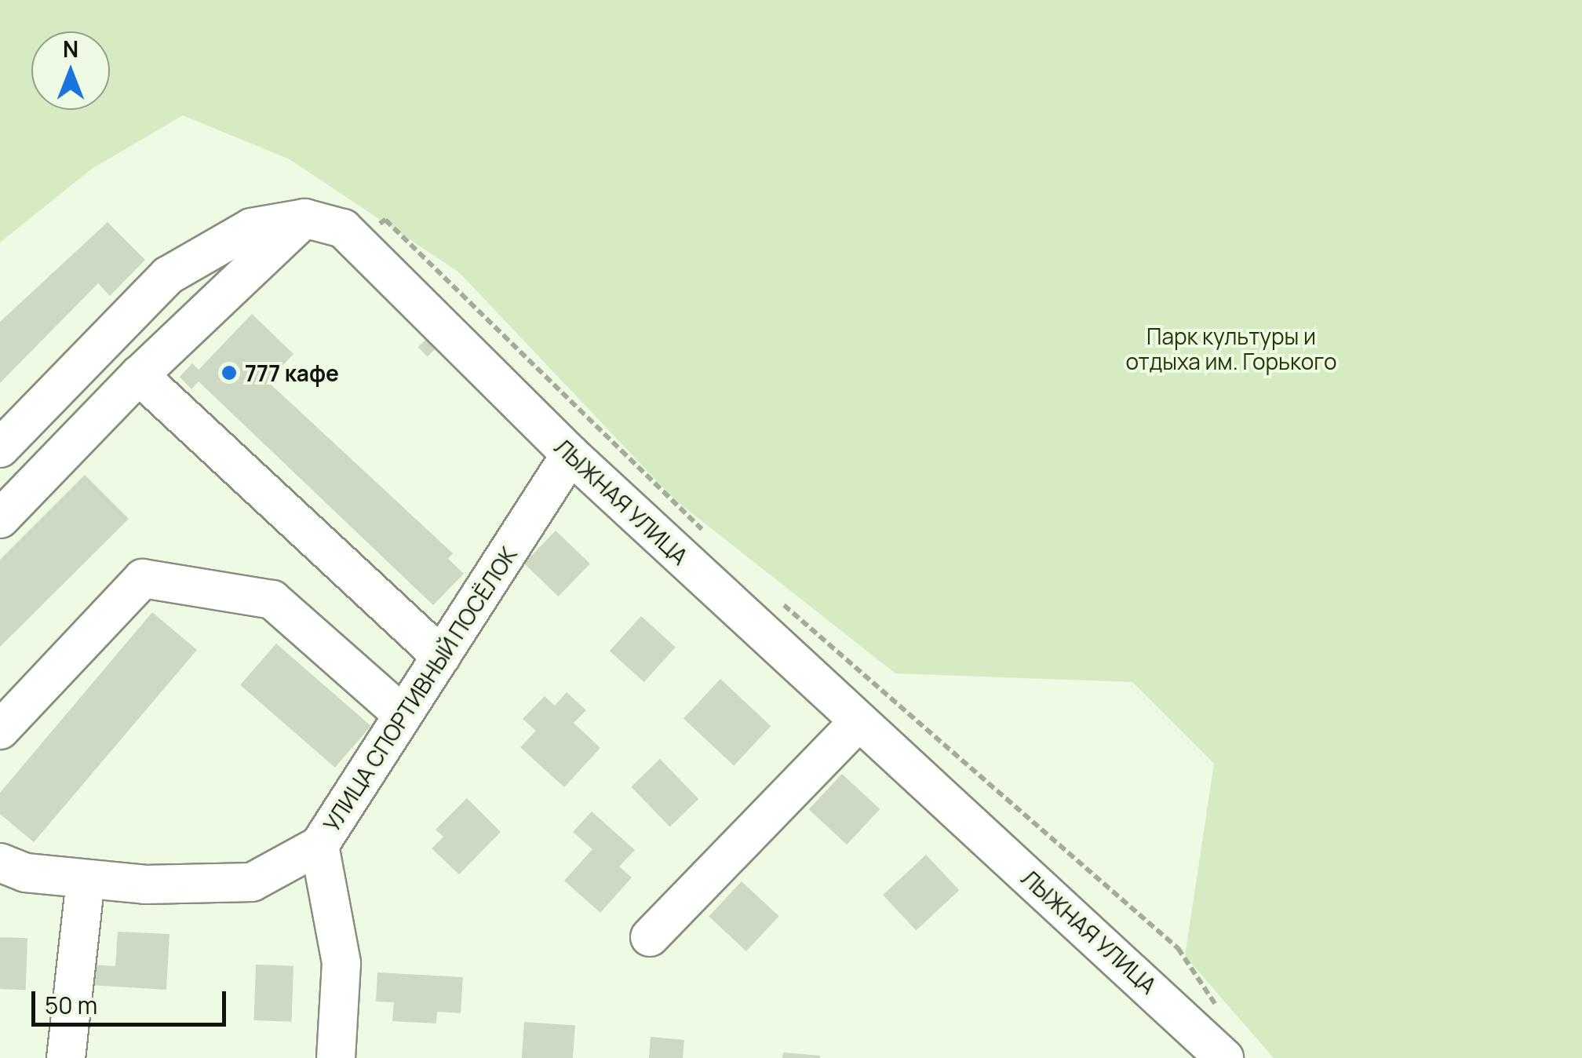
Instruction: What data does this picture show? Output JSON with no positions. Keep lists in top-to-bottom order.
{
  "streets": {
    "street": ["ЛЫЖНАЯ УЛИЦА", "УЛИЦА СПОРТИВНЫЙ ПОСЁЛОК"]
  },
  "crossings": [
    ["ЛЫЖНАЯ УЛИЦА", "УЛИЦА СПОРТИВНЫЙ ПОСЁЛОК"]
  ],
  "parks": ["Парк культуры и отдыха им. Горького"],
  "places": ["777 кафе"],
  "scale_bar": "50 m",
  "north": "top"
}
